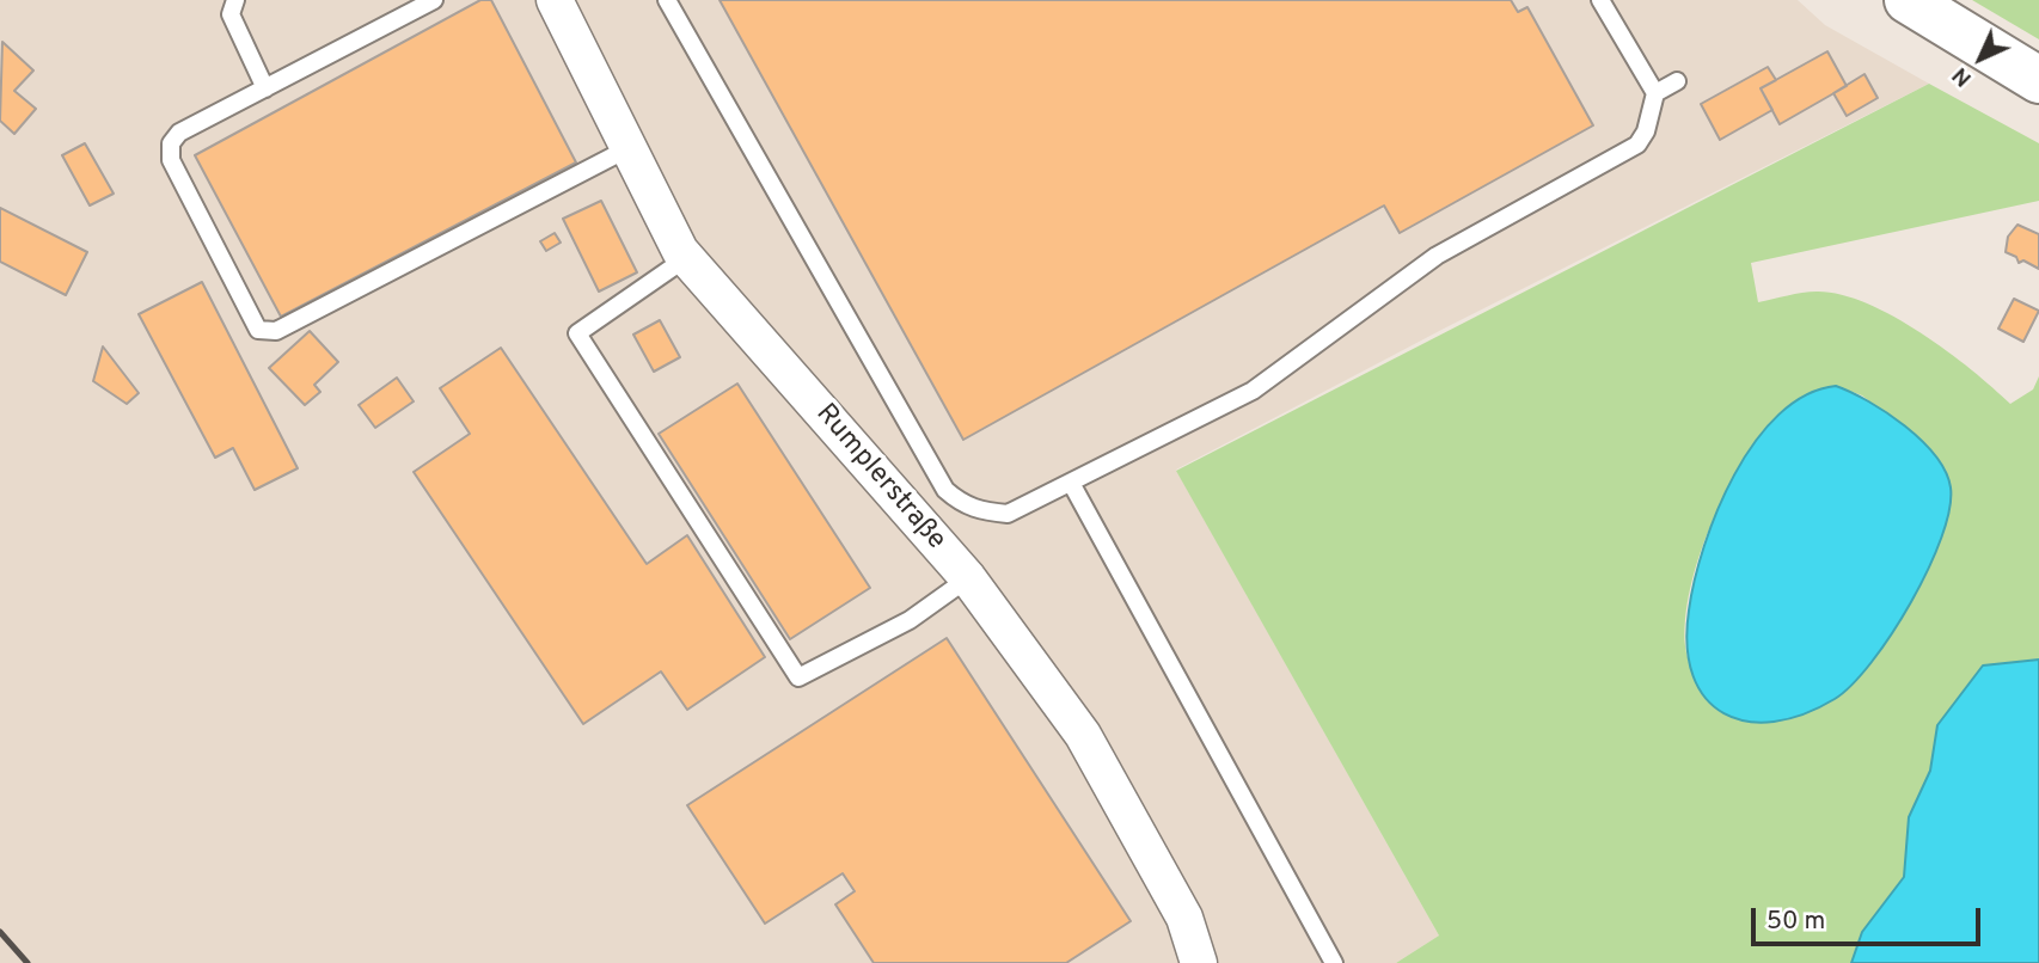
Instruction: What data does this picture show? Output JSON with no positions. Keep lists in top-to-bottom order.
{
  "streets": {
    "street": ["Rumplerstraße"]
  },
  "scale_bar": "50 m",
  "north": "bottom left"
}
